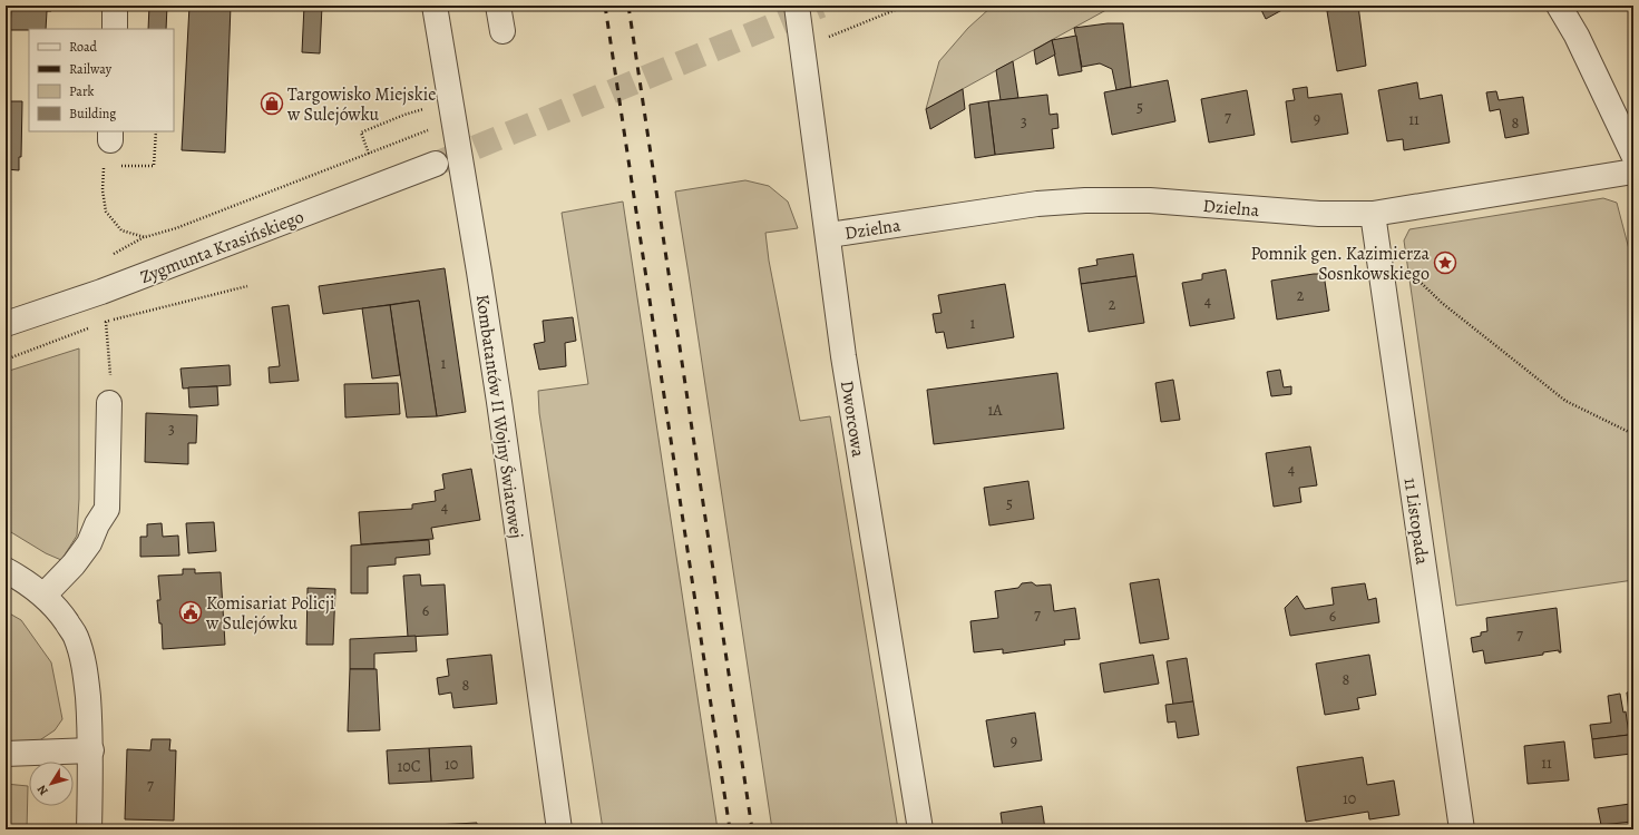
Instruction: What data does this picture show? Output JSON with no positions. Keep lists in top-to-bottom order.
{
  "streets": {
    "street": [
      "Dzielna",
      "Zygmunta Krasińskiego",
      "Kombatantów II Wojny Światowej",
      "Dworcowa",
      "11 Listopada"
    ]
  },
  "crossings": [
    ["Dzielna", "Dworcowa"],
    ["Dzielna", "11 Listopada"]
  ],
  "places": {
    "shop": ["Targowisko Miejskie w Sulejówku"],
    "place": ["Pomnik gen. Kazimierza Sosnkowskiego"],
    "public building": ["Komisariat Policji w Sulejówku"]
  },
  "house_numbers": [
    "5",
    "7",
    "9",
    "11",
    "3",
    "8",
    "2",
    "4",
    "2",
    "1",
    "1",
    "1A",
    "3",
    "4",
    "5",
    "4",
    "6",
    "7",
    "6",
    "7",
    "8",
    "8",
    "9",
    "11",
    "10",
    "10C",
    "7",
    "10"
  ],
  "legend": [
    "Road",
    "Railway",
    "Park",
    "Building"
  ],
  "north": "bottom left"
}
